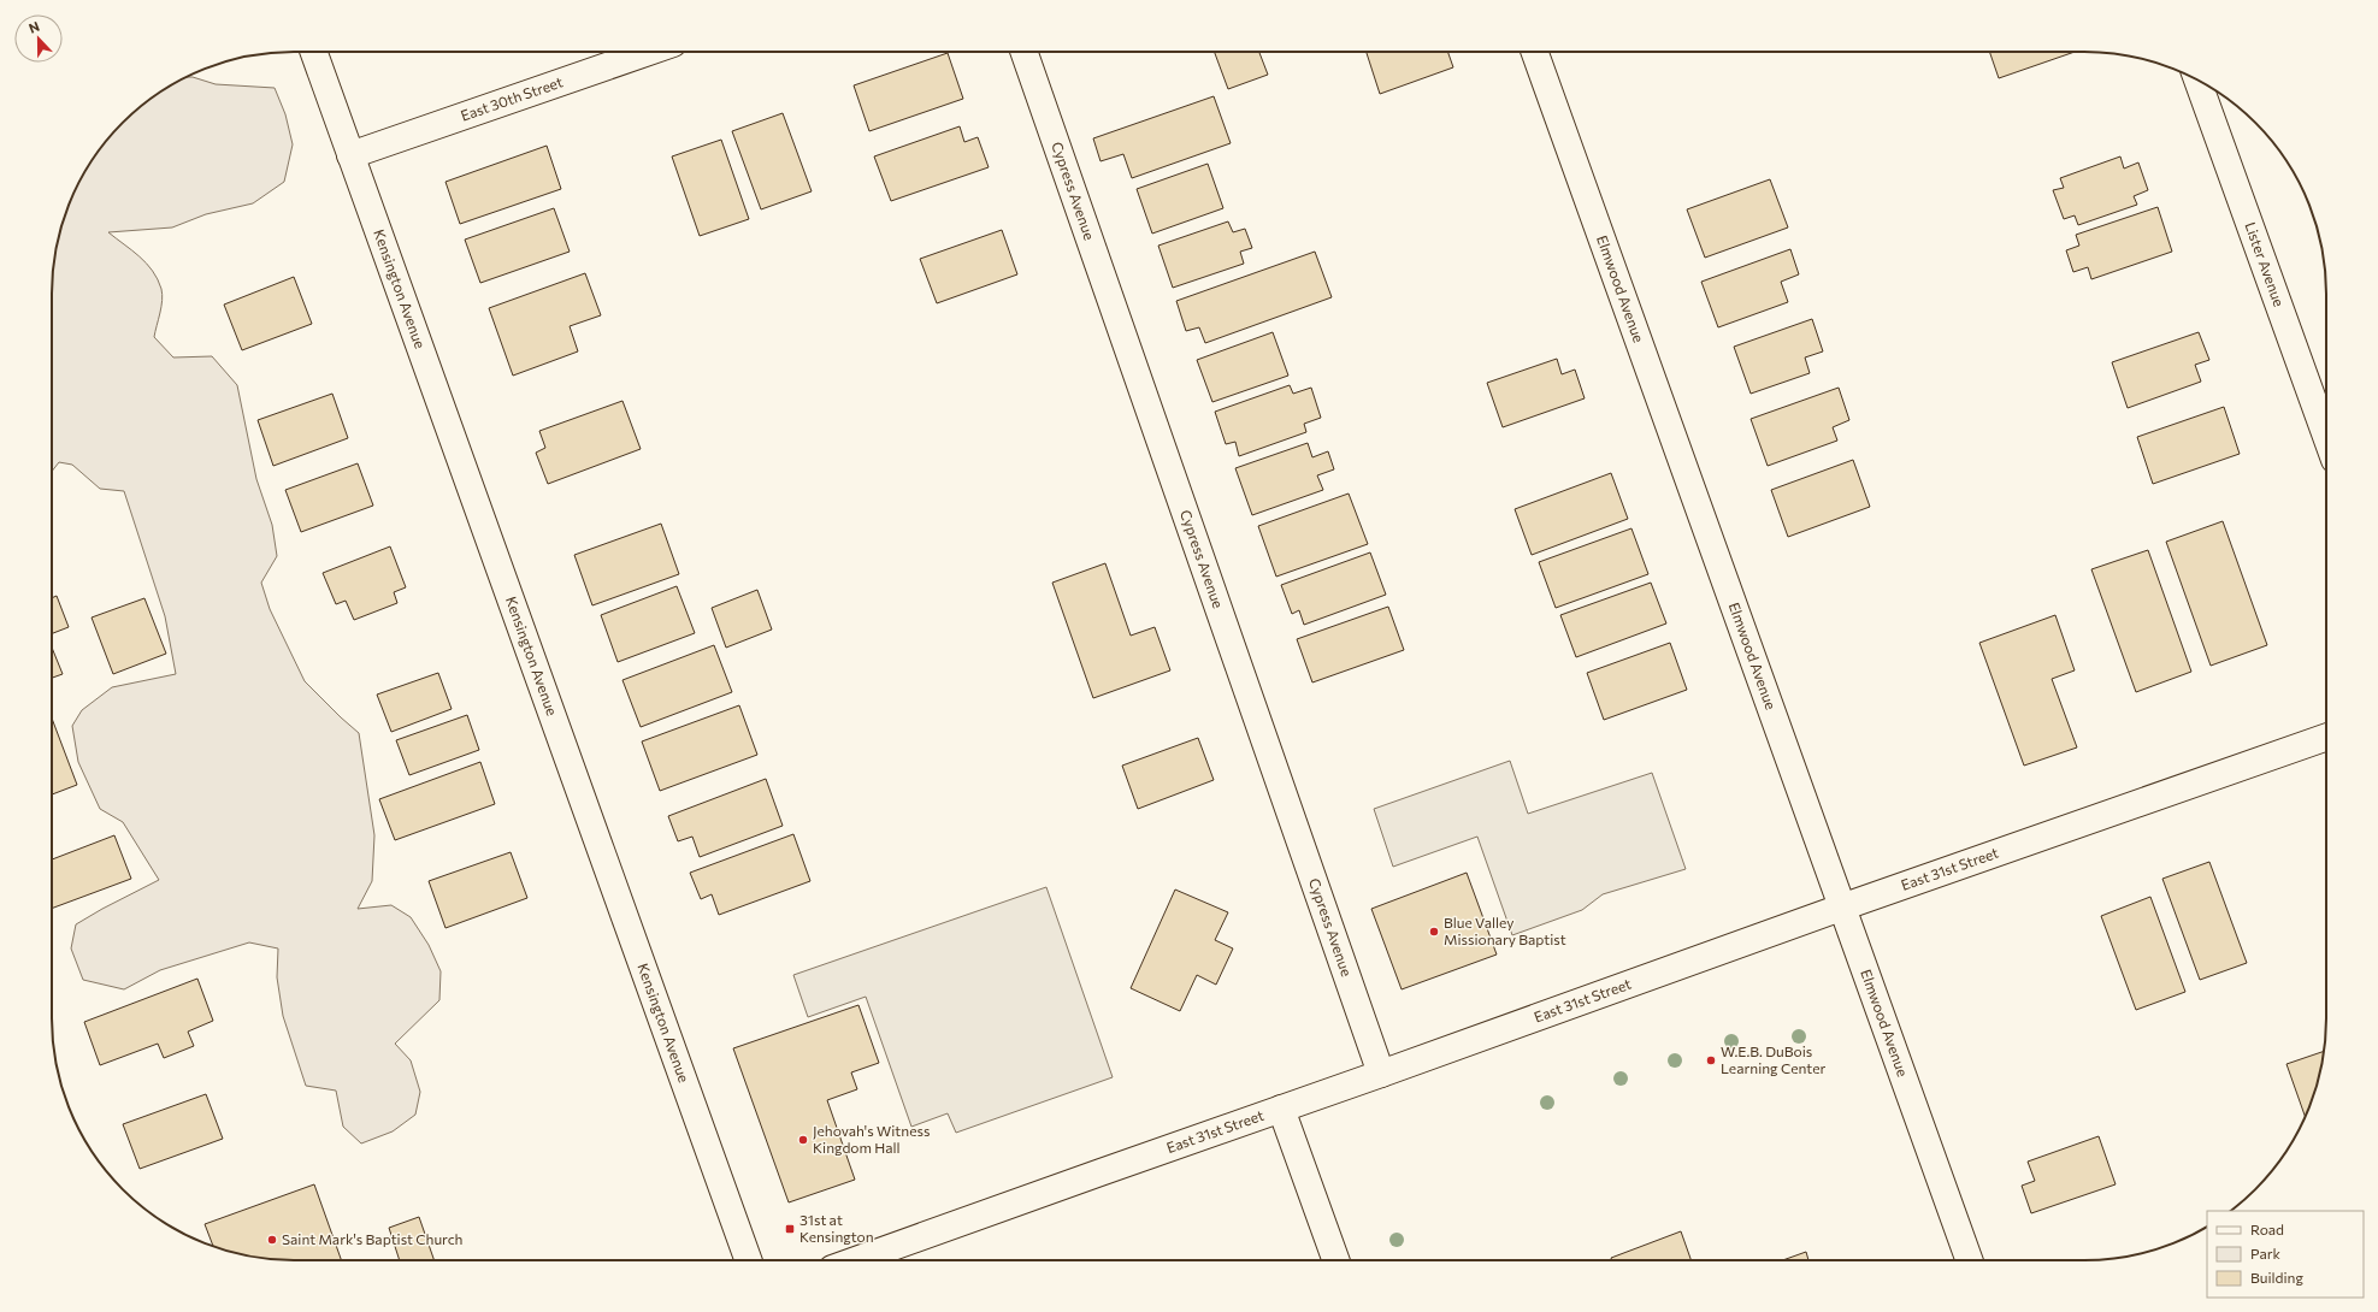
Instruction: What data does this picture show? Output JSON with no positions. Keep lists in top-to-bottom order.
{
  "streets": {
    "street": [
      "East 30th Street",
      "Cypress Avenue",
      "Lister Avenue",
      "Kensington Avenue",
      "Elmwood Avenue",
      "East 31st Street"
    ]
  },
  "crossings": [
    ["East 30th Street", "Kensington Avenue"],
    ["Cypress Avenue", "East 31st Street"],
    ["Elmwood Avenue", "East 31st Street"]
  ],
  "places": {
    "other": [
      "Blue Valley Missionary Baptist",
      "W.E.B. DuBois Learning Center",
      "Jehovah's Witness Kingdom Hall",
      "Saint Mark's Baptist Church"
    ],
    "transit": ["31st at Kensington"]
  },
  "legend": ["Road", "Park", "Building"],
  "north": "top"
}
